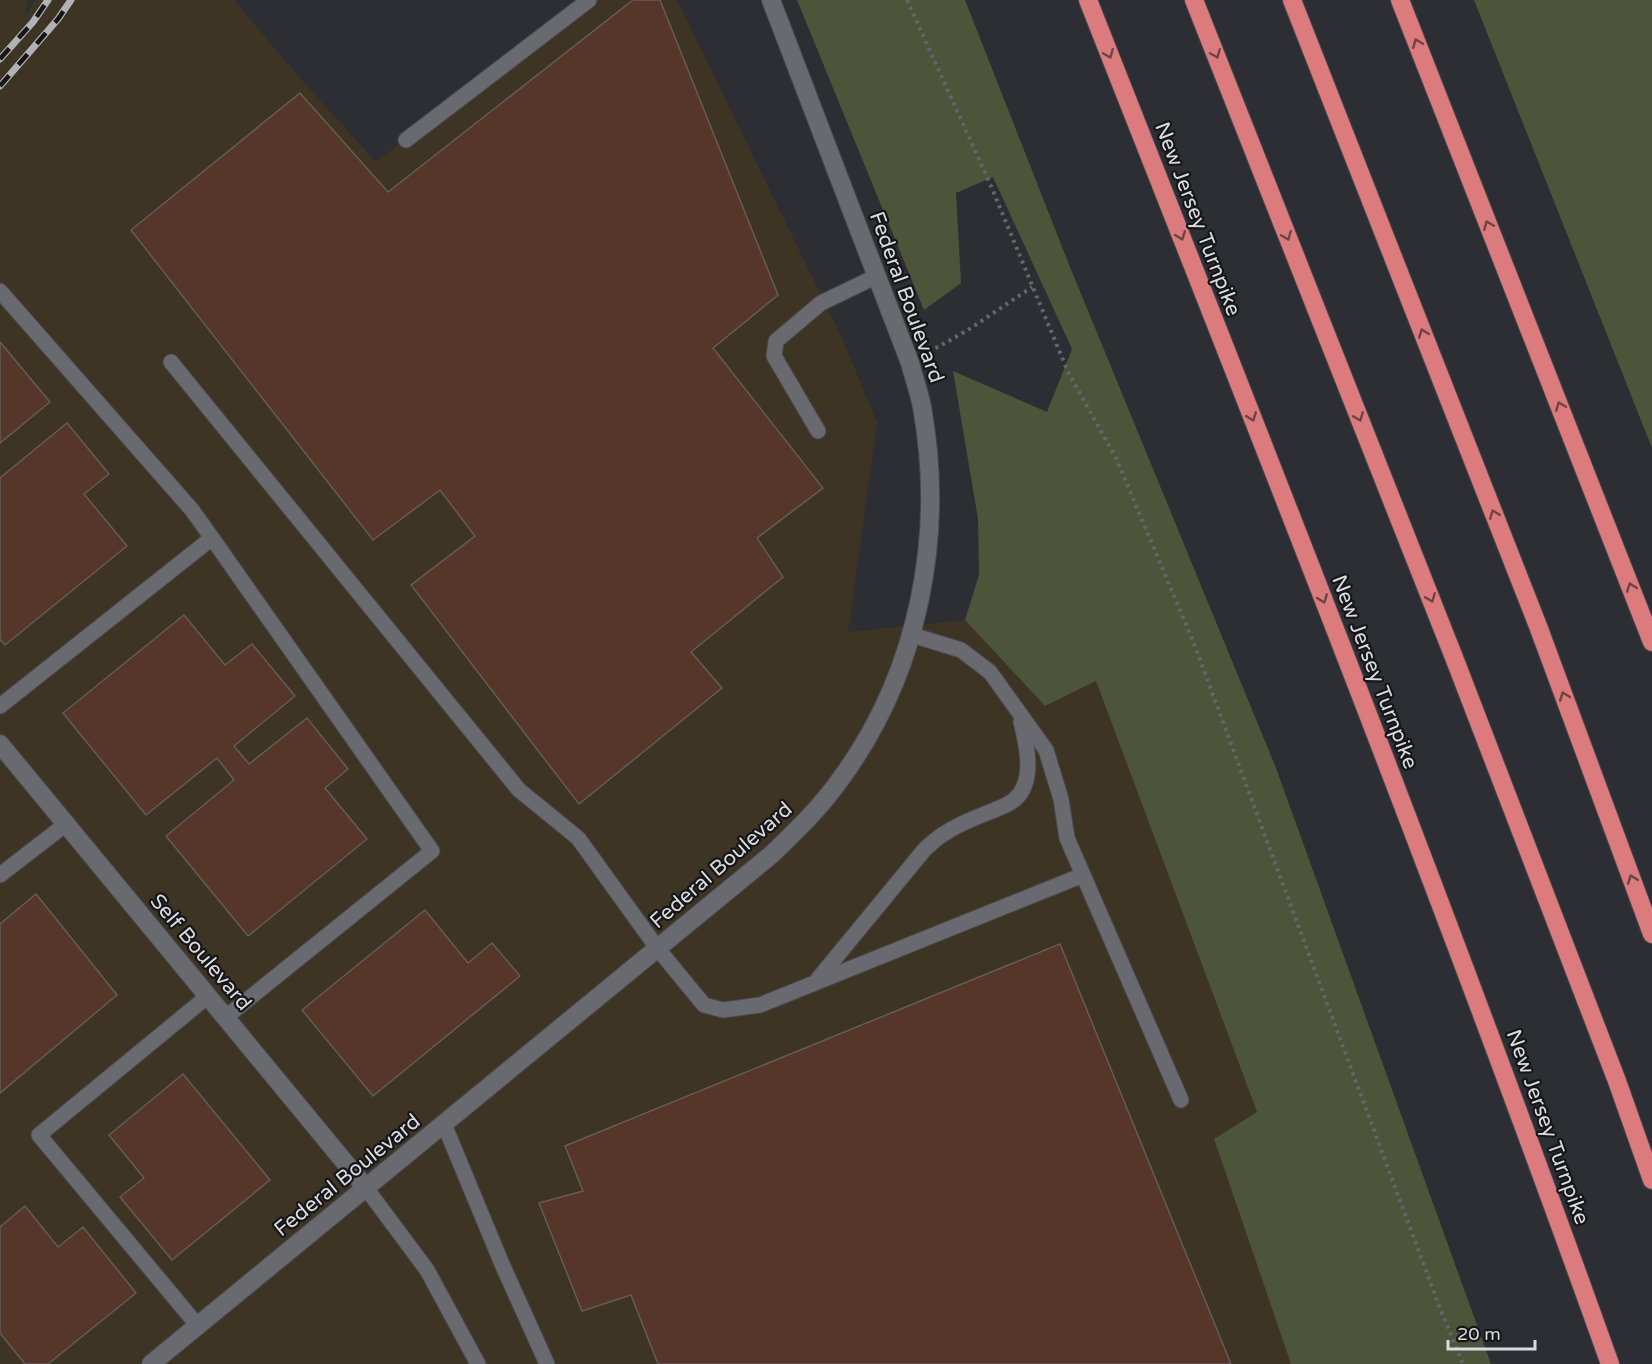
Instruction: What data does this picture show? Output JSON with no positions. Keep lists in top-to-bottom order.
{
  "streets": {
    "highway": ["New Jersey Turnpike"],
    "street": ["Federal Boulevard", "Self Boulevard"]
  },
  "crossings": [
    ["Federal Boulevard", "Self Boulevard"]
  ],
  "scale_bar": "20 m"
}
